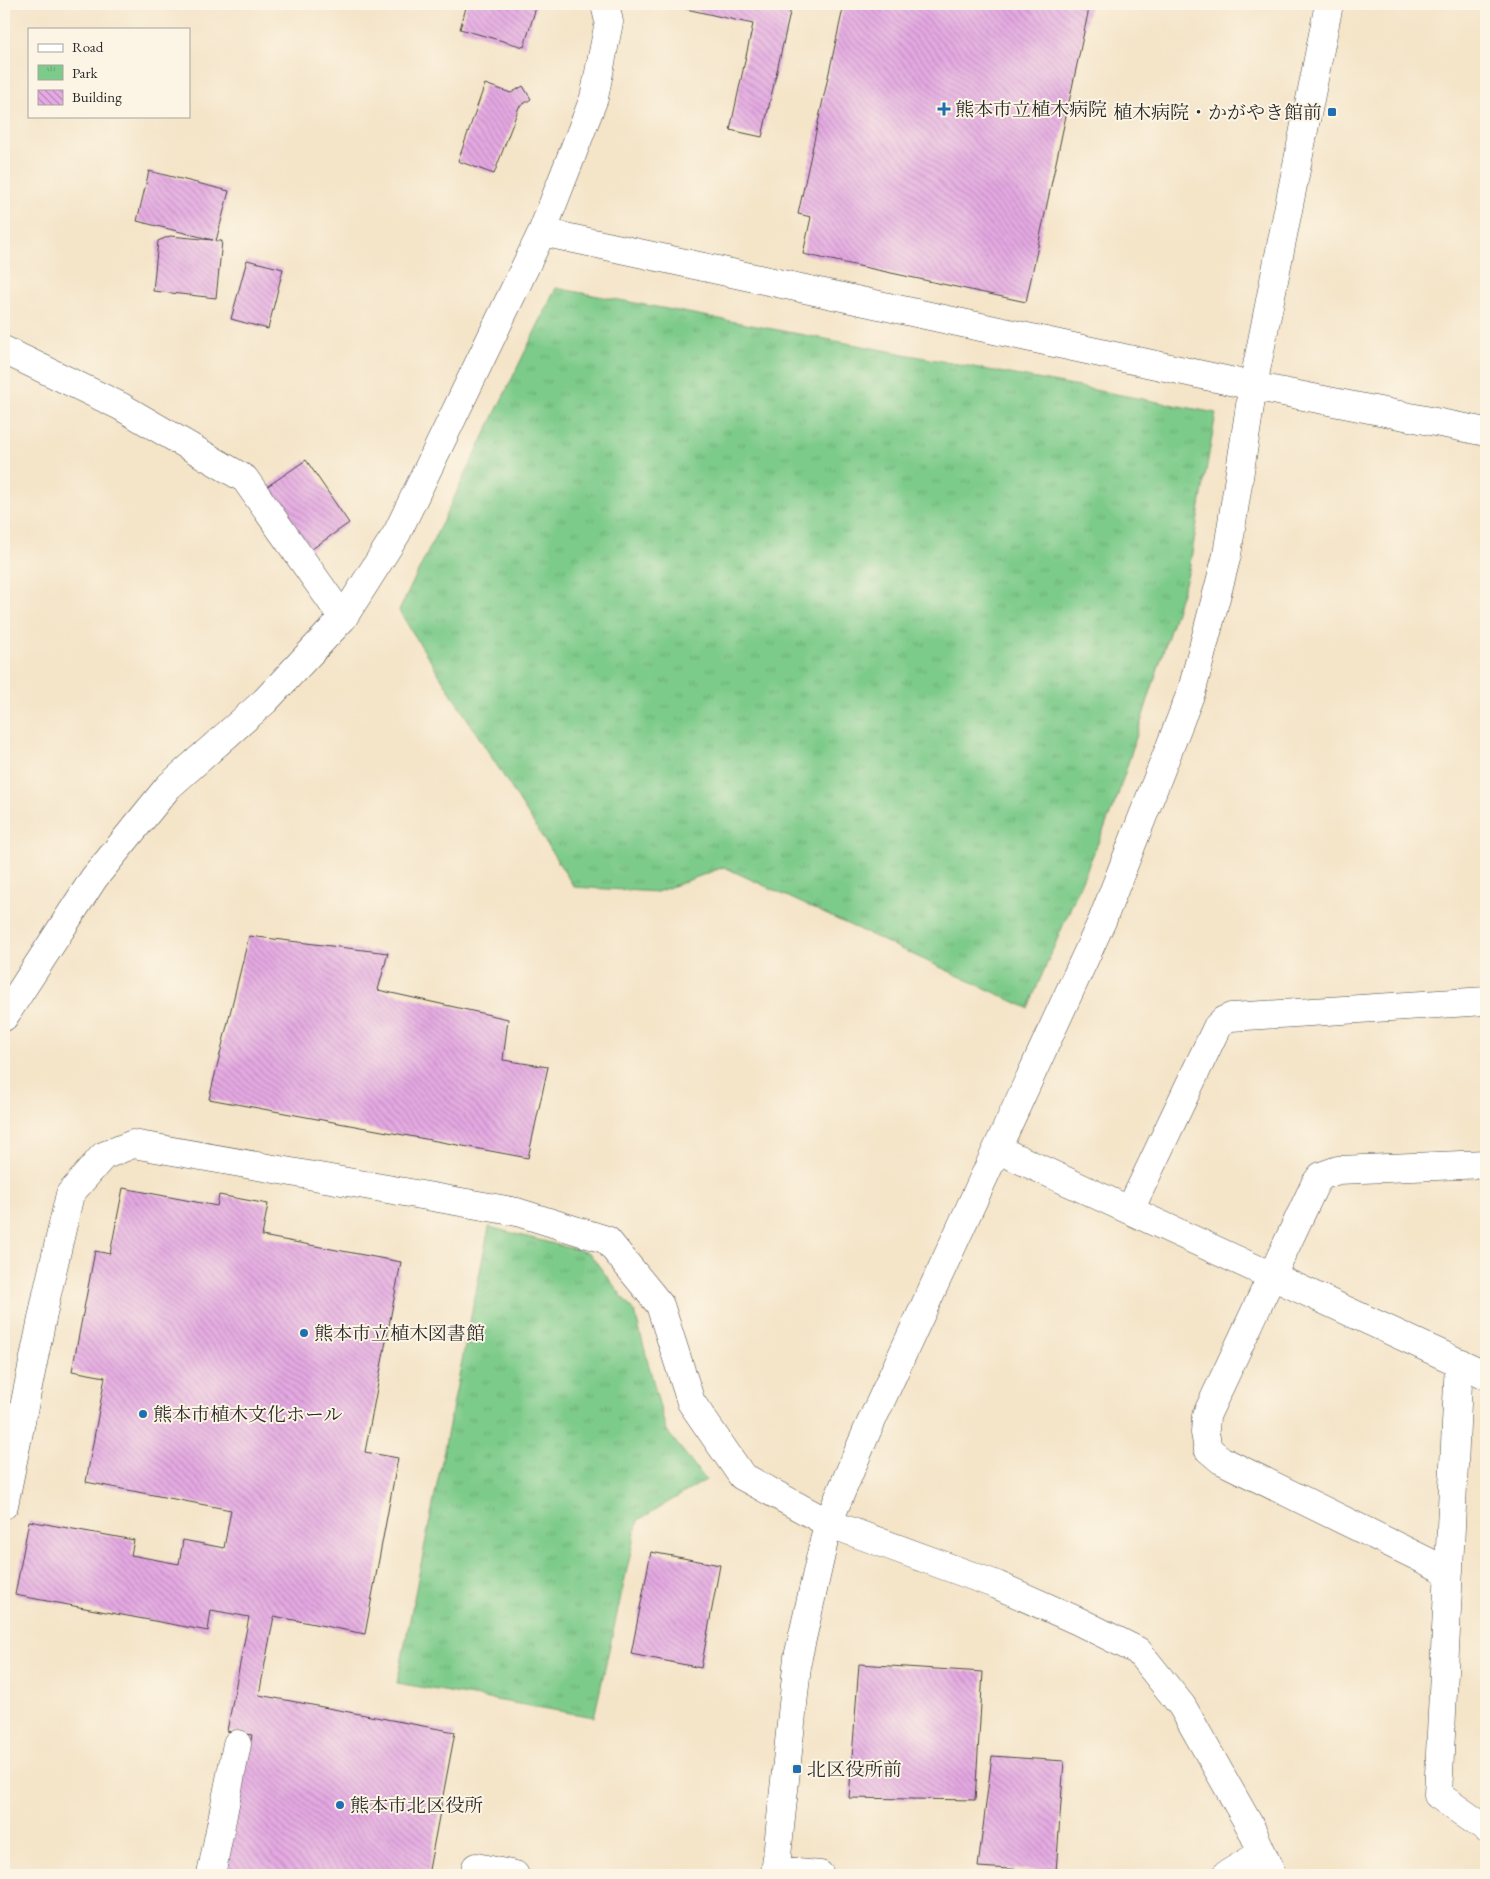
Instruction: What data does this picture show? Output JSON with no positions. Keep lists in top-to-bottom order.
{
  "places": {
    "health": ["熊本市立植木病院"],
    "transit": ["植木病院・かがやき館前", "北区役所前"],
    "other": ["熊本市立植木図書館", "熊本市植木文化ホール", "熊本市北区役所"]
  },
  "legend": ["Road", "Park", "Building"]
}
